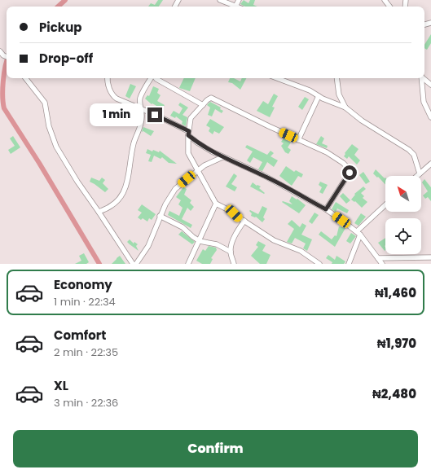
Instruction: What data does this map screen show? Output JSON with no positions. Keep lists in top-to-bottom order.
{
  "north": "top left",
  "page": {
    "banner": ["Pickup", "Drop-off"],
    "bubble": "1 min",
    "list": [
      {
        "name": "Economy",
        "note": "1 min · 22:34",
        "value": "₦1,460"
      },
      {
        "name": "Comfort",
        "note": "2 min · 22:35",
        "value": "₦1,970"
      },
      {
        "name": "XL",
        "note": "3 min · 22:36",
        "value": "₦2,480"
      }
    ],
    "buttons": "Confirm"
  }
}
